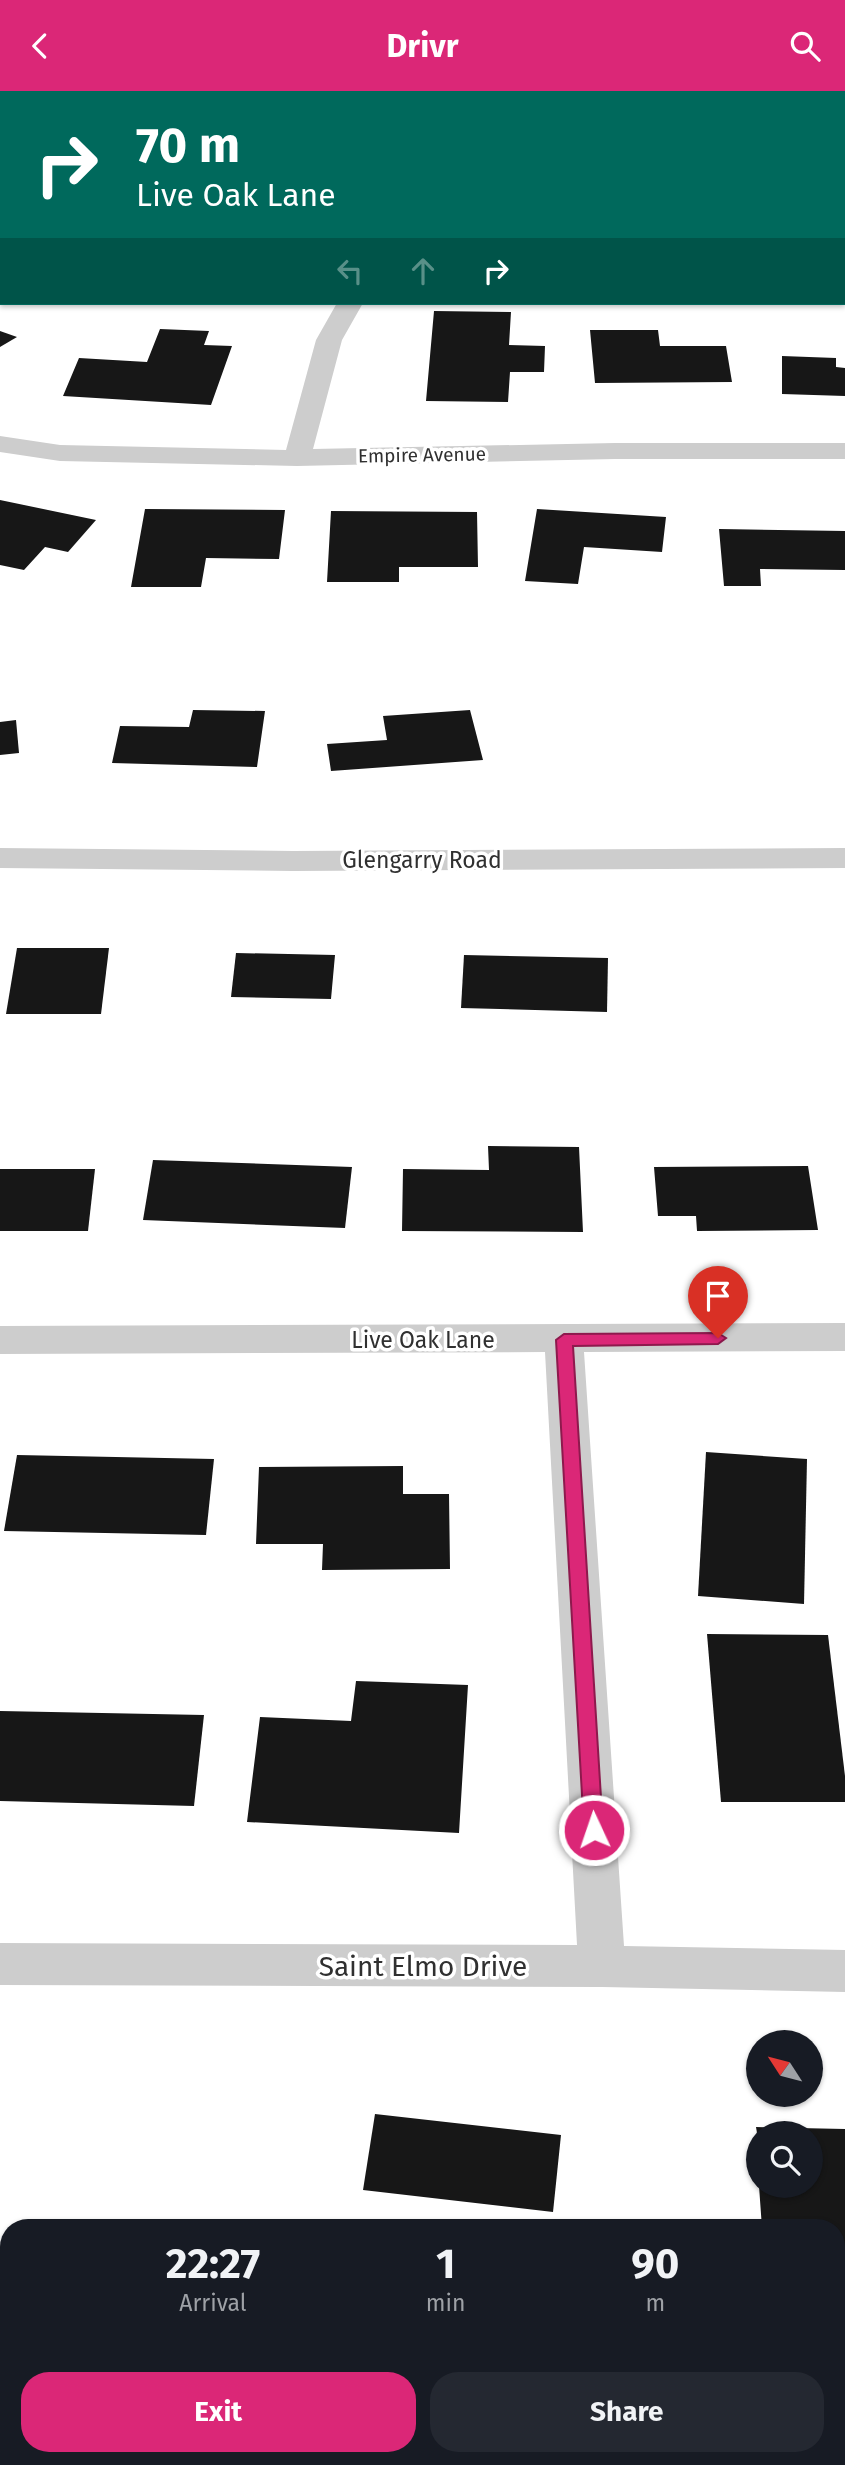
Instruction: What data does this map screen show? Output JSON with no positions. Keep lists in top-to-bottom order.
{
  "streets": {
    "street": [
      "Empire Avenue",
      "Glengarry Road",
      "Live Oak Lane",
      "Saint Elmo Drive"
    ]
  },
  "north": "top left",
  "page": {
    "header": "Drivr",
    "turn": ["70 m", "Live Oak Lane"],
    "eta": [
      "22:27",
      "Arrival",
      "1",
      "min",
      "90",
      "m"
    ],
    "buttons": ["Exit", "Share"]
  }
}
